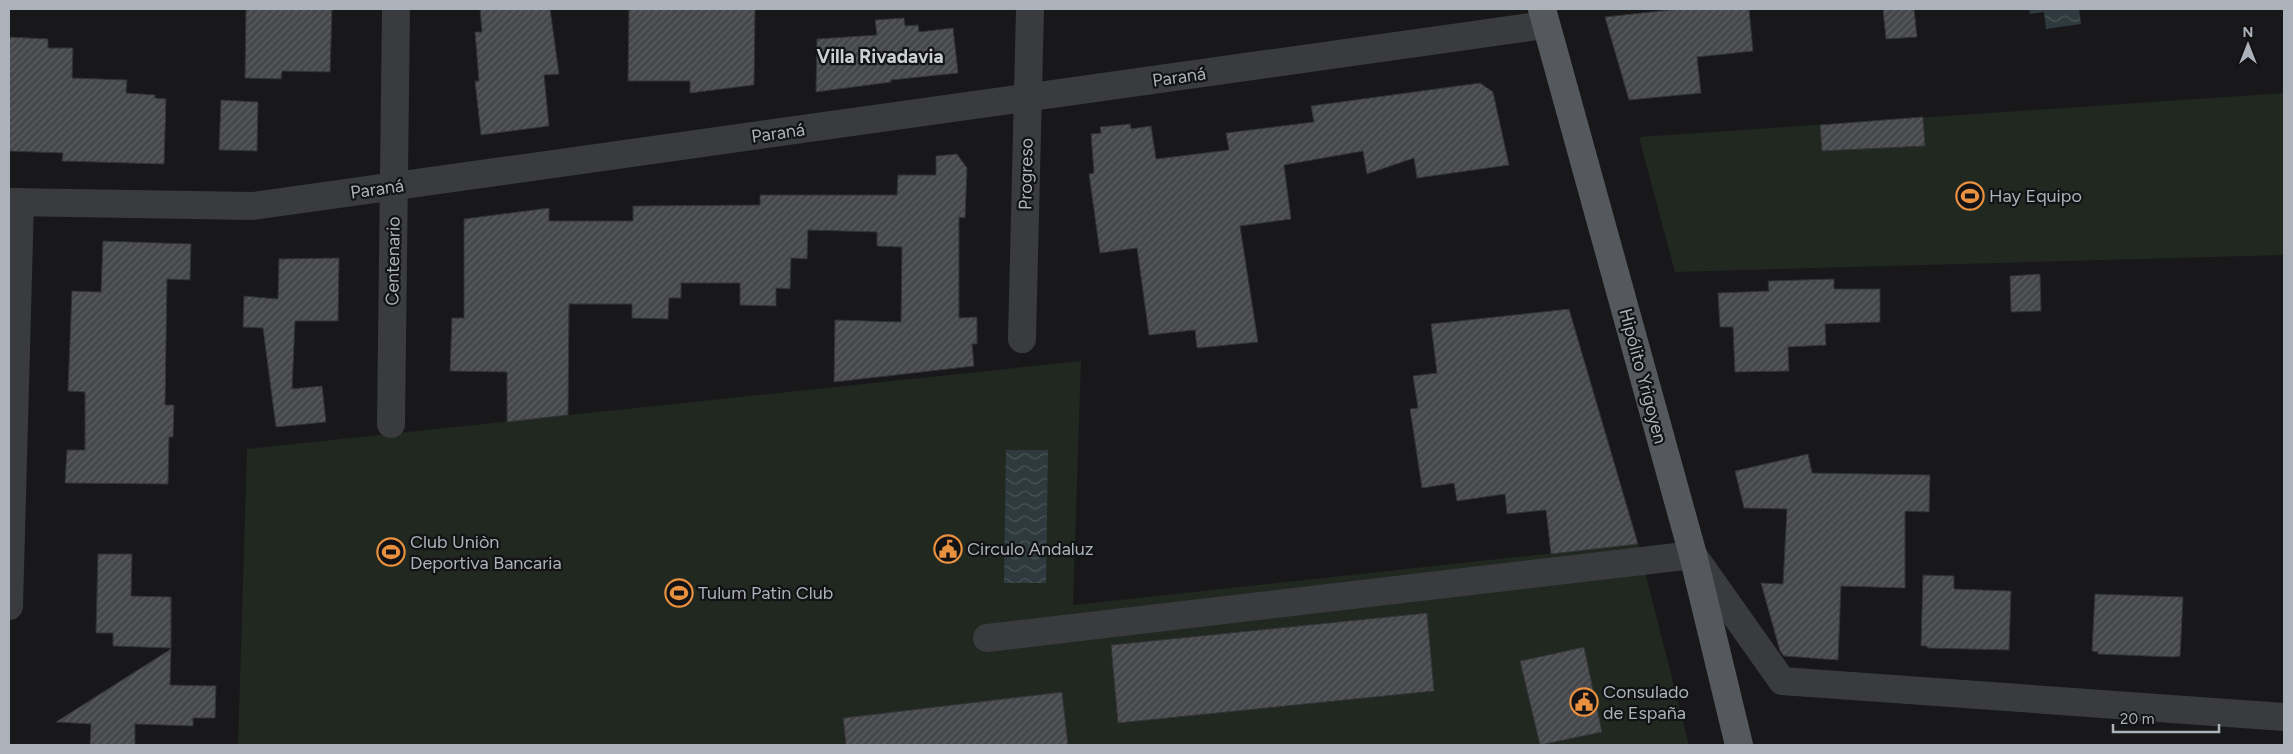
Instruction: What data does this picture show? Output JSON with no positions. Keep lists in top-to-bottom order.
{
  "streets": {
    "main road": ["Hipólito Yrigoyen"],
    "street": ["Paraná", "Progreso", "Centenario"]
  },
  "crossings": [
    ["Paraná", "Progreso"],
    ["Paraná", "Centenario"],
    ["Paraná", "Hipólito Yrigoyen"]
  ],
  "districts": ["Villa Rivadavia"],
  "places": {
    "sports": ["Hay Equipo", "Club Uniòn Deportiva Bancaria", "Tulum Patìn Club"],
    "public building": ["Circulo Andaluz", "Consulado de España"]
  },
  "scale_bar": "20 m",
  "north": "top"
}
